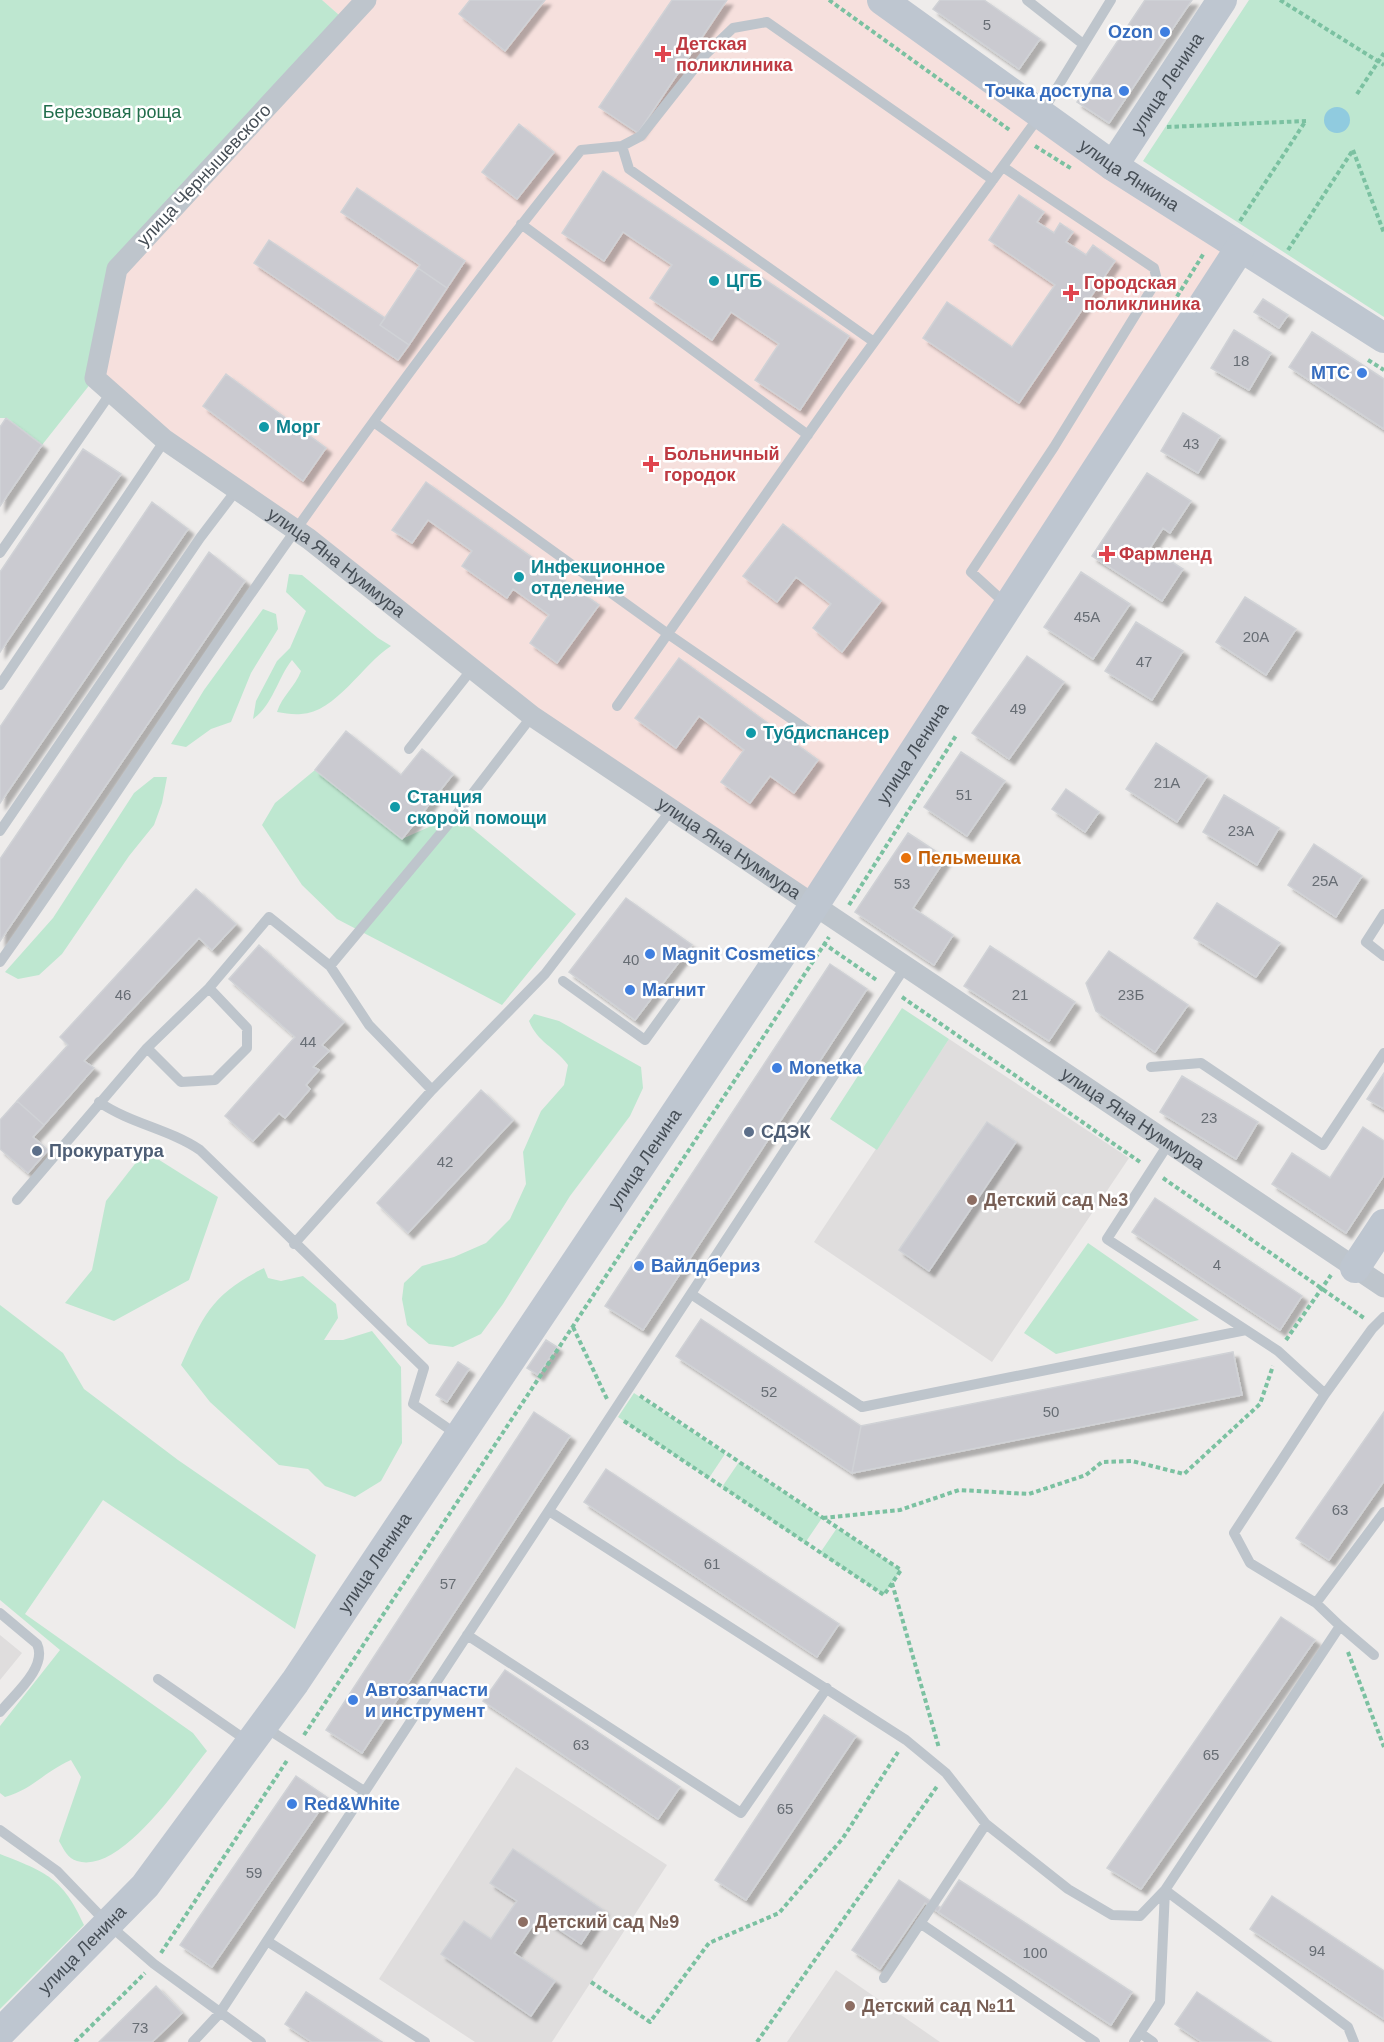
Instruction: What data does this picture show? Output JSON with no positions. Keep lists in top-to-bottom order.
{
  "streets": {
    "main road": ["улица Ленина", "улица Янкина"],
    "street": ["улица Чернышевского", "улица Яна Нуммура"]
  },
  "crossings": [
    ["улица Ленина", "улица Янкина"],
    ["улица Ленина", "улица Яна Нуммура"],
    ["улица Чернышевского", "улица Яна Нуммура"]
  ],
  "parks": ["Березовая роща"],
  "places": {
    "other": [
      "Ozon",
      "Точка доступа",
      "ЦГБ",
      "МТС",
      "Морг",
      "Инфекционное отделение",
      "Тубдиспансер",
      "Станция скорой помощи",
      "Пельмешка",
      "Magnit Cosmetics",
      "Магнит",
      "Monetka",
      "СДЭК",
      "Прокуратура",
      "Детский сад №3",
      "Вайлдбериз",
      "Автозапчасти и инструмент",
      "Red&White",
      "Детский сад №9",
      "Детский сад №11"
    ],
    "health": [
      "Детская поликлиника",
      "Городская поликлиника",
      "Больничный городок",
      "Фармленд"
    ]
  },
  "house_numbers": [
    "5",
    "18",
    "43",
    "45А",
    "20А",
    "47",
    "49",
    "21А",
    "51",
    "23А",
    "25А",
    "53",
    "40",
    "46",
    "21",
    "23Б",
    "44",
    "23",
    "42",
    "4",
    "52",
    "50",
    "63",
    "61",
    "57",
    "63",
    "65",
    "65",
    "59",
    "94",
    "100",
    "73"
  ]
}
